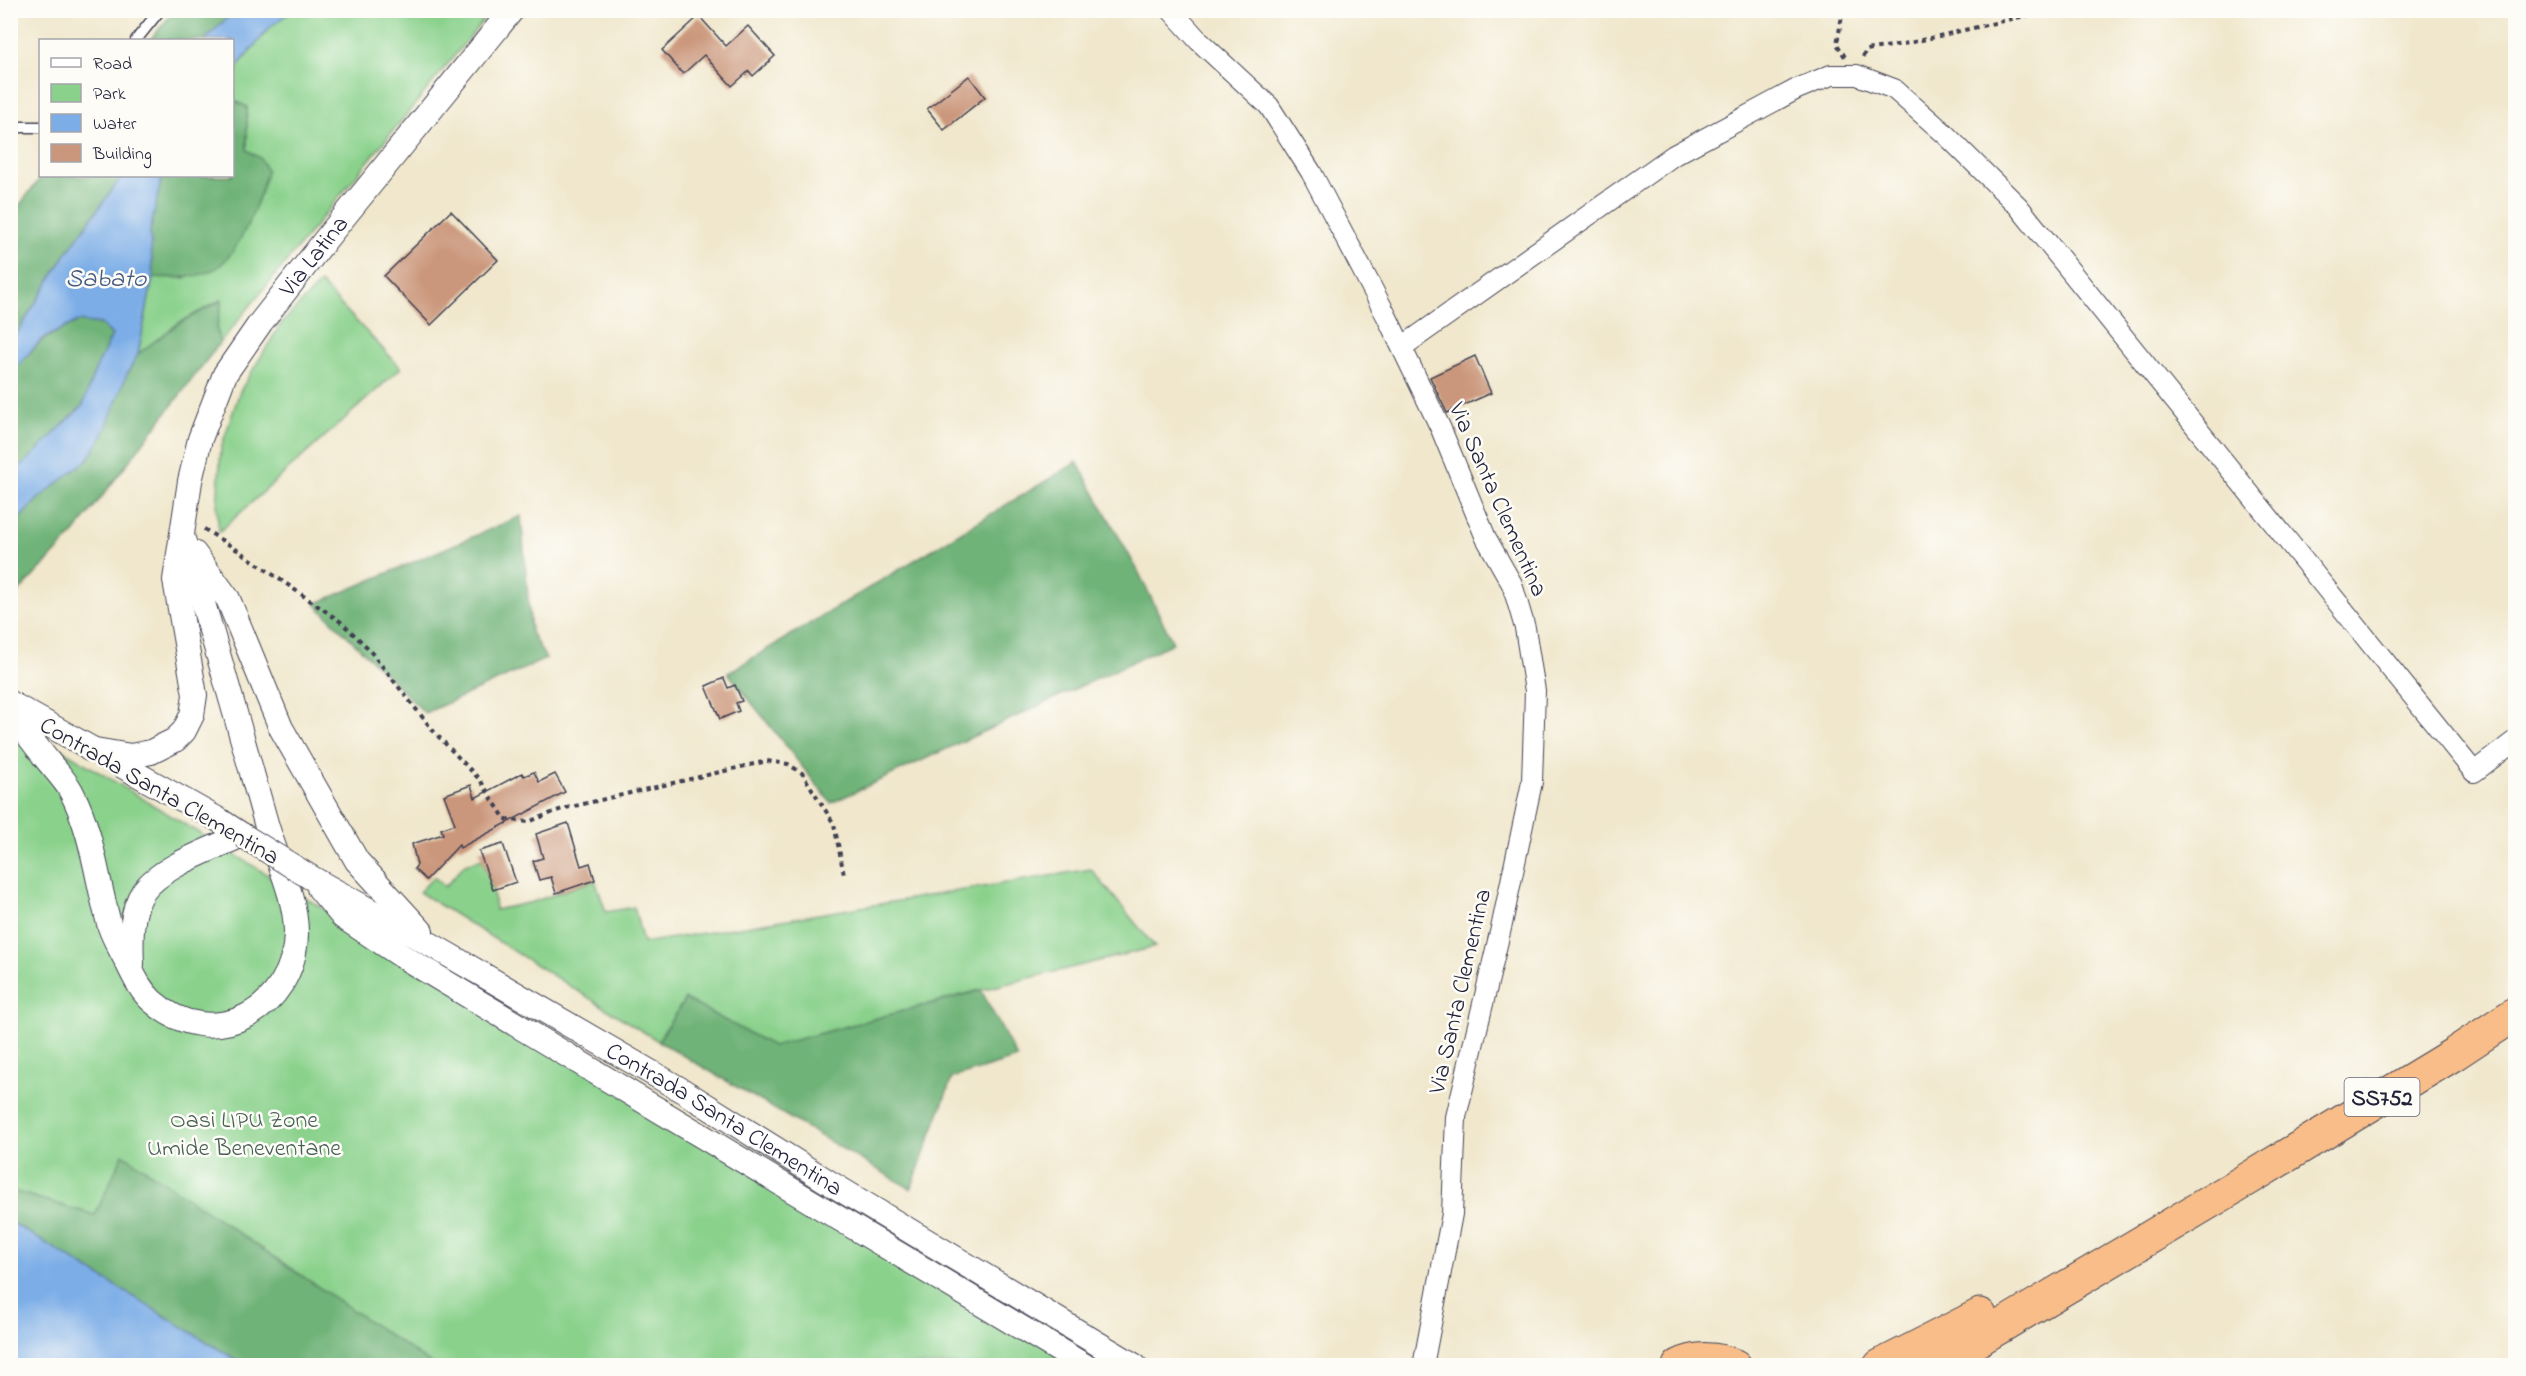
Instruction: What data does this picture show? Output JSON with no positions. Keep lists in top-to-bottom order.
{
  "streets": {
    "highway": ["SS752"],
    "street": ["Via Latina", "Via Santa Clementina", "Contrada Santa Clementina"]
  },
  "crossings": [
    ["Via Latina", "Contrada Santa Clementina"]
  ],
  "water": ["Sabato"],
  "parks": ["Oasi LIPU Zone Umide Beneventane"],
  "legend": [
    "Road",
    "Park",
    "Water",
    "Building"
  ]
}
